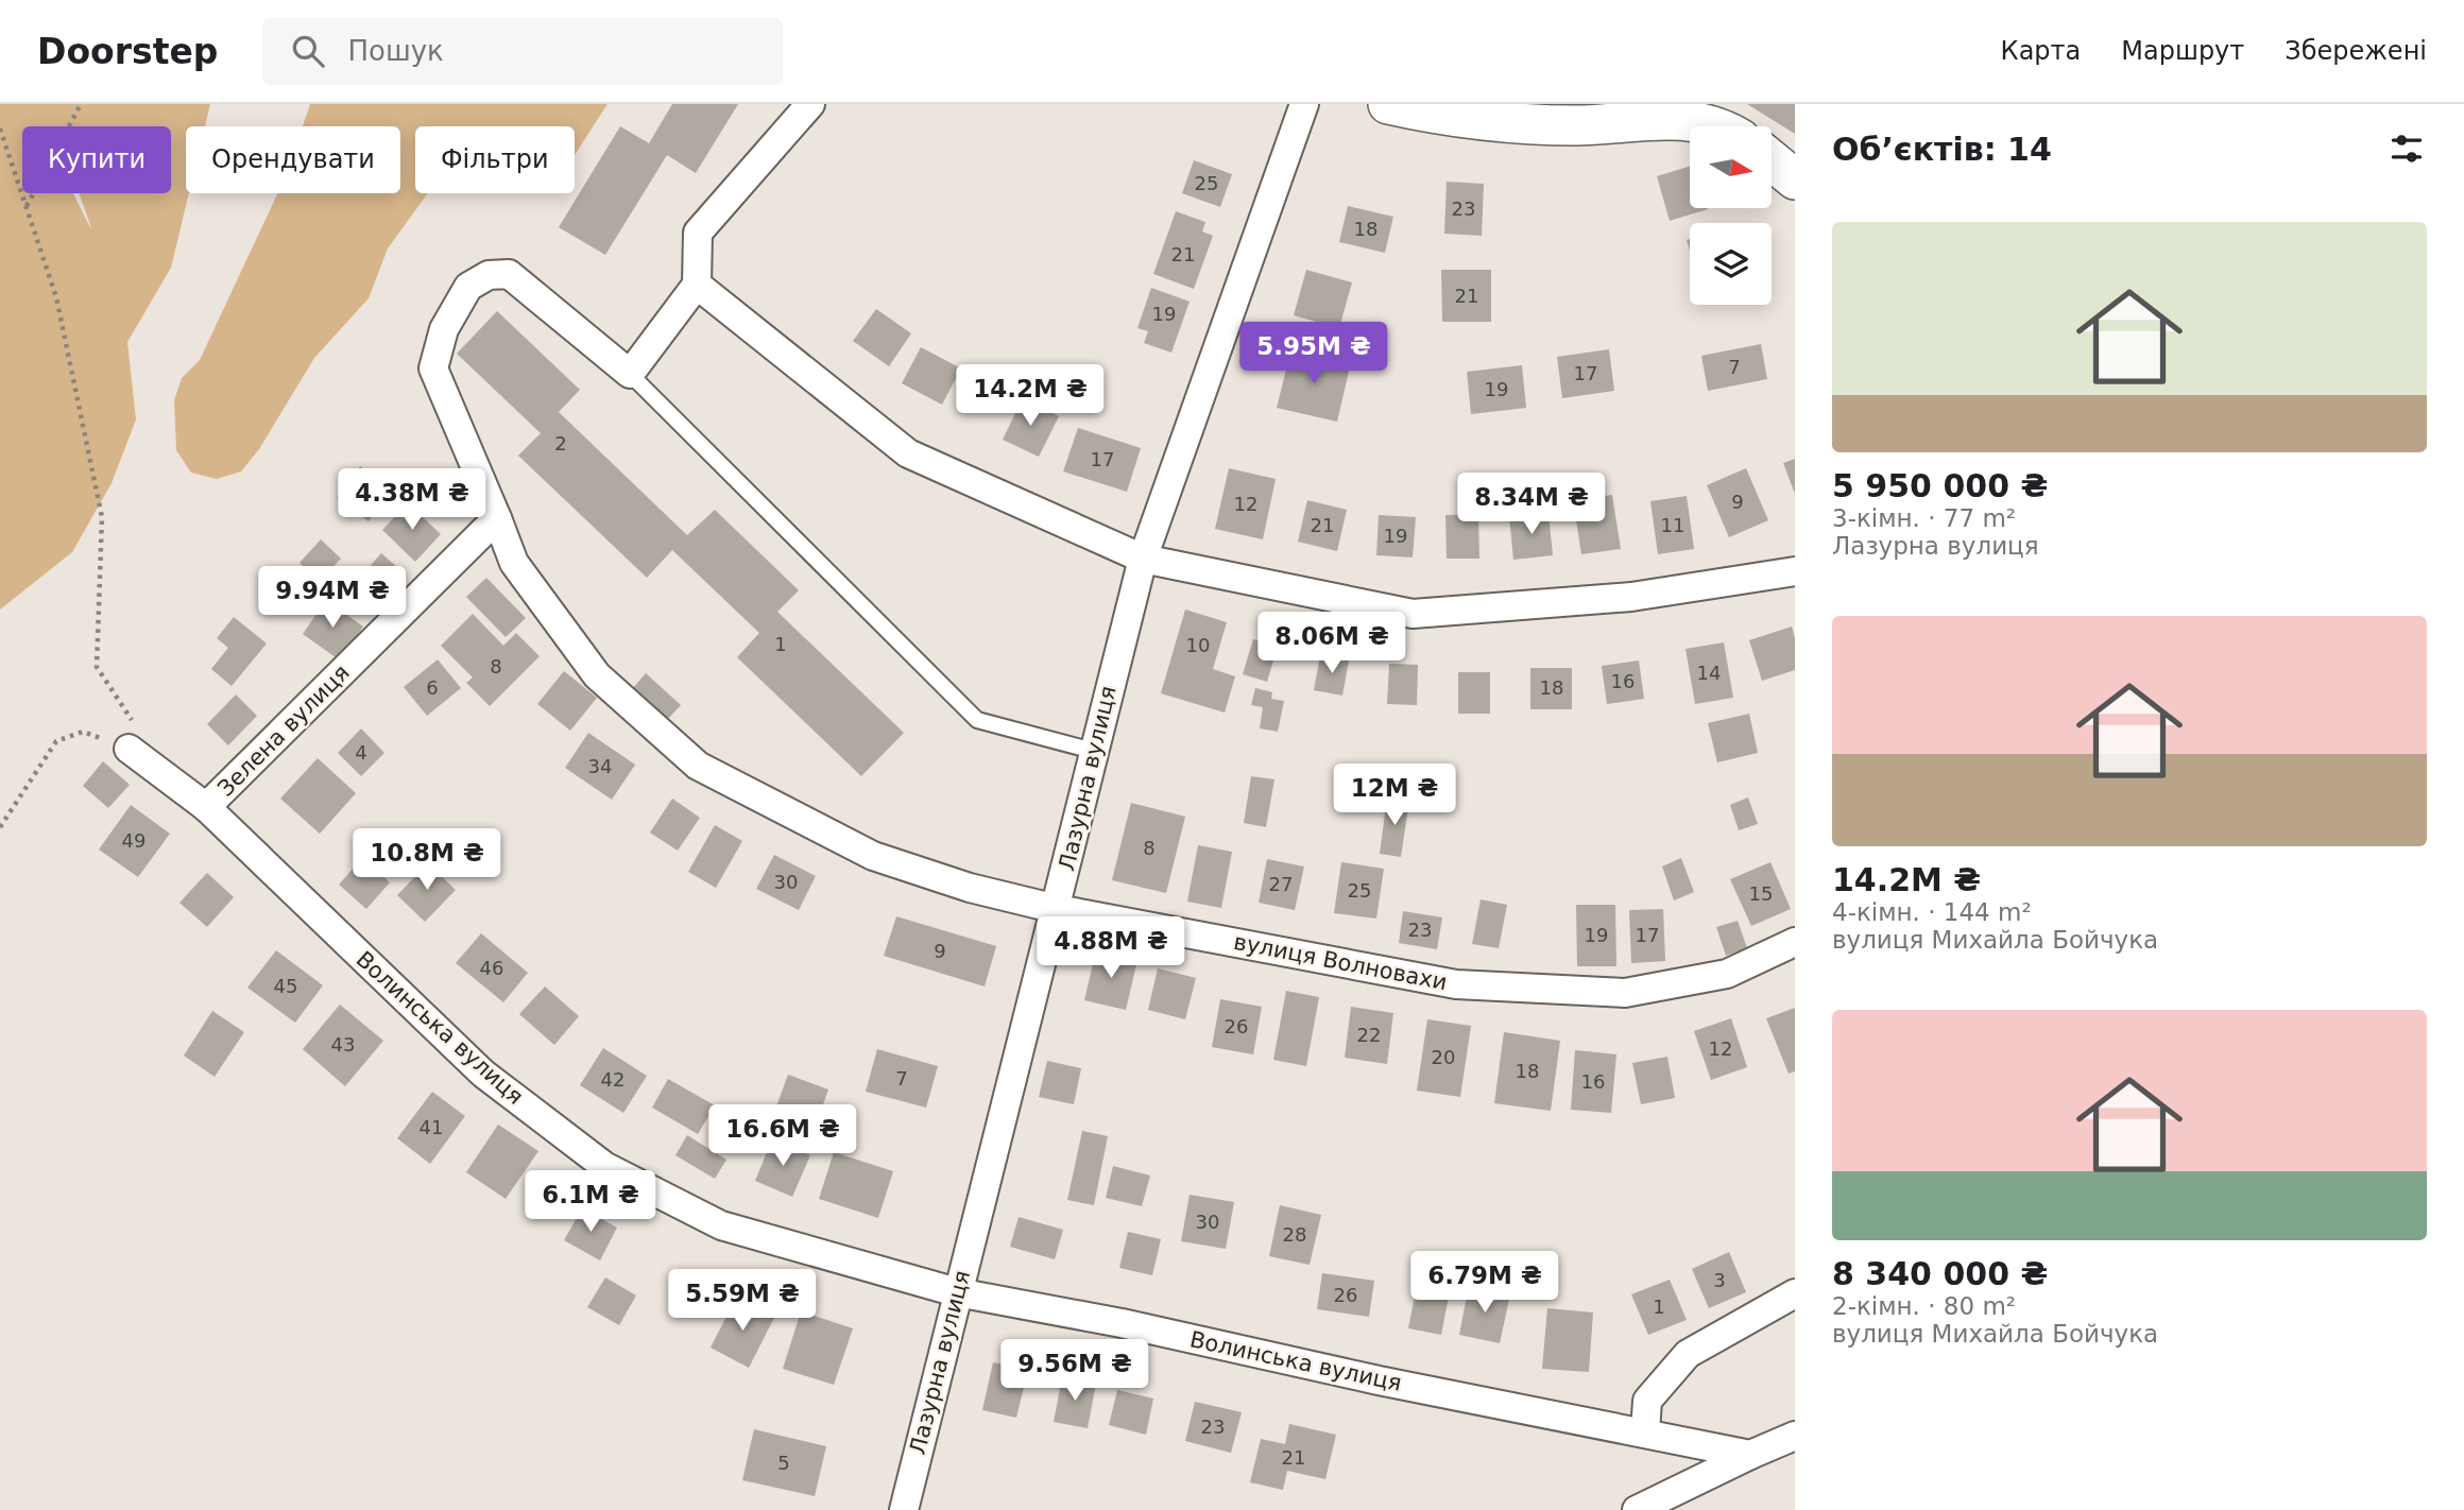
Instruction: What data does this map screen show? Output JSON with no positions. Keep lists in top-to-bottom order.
{
  "streets": {
    "street": [
      "Зелена вулиця",
      "Лазурна вулиця",
      "вулиця Волновахи",
      "Волинська вулиця"
    ]
  },
  "crossings": [
    ["Зелена вулиця", "вулиця Волновахи"],
    ["Зелена вулиця", "Волинська вулиця"],
    ["Лазурна вулиця", "вулиця Волновахи"],
    ["Лазурна вулиця", "Волинська вулиця"]
  ],
  "house_numbers": [
    "25",
    "23",
    "18",
    "21",
    "21",
    "19",
    "7",
    "17",
    "19",
    "2",
    "17",
    "9",
    "12",
    "21",
    "11",
    "19",
    "1",
    "10",
    "8",
    "14",
    "16",
    "6",
    "18",
    "4",
    "34",
    "49",
    "8",
    "30",
    "27",
    "25",
    "15",
    "23",
    "19",
    "17",
    "9",
    "46",
    "45",
    "26",
    "22",
    "43",
    "12",
    "20",
    "18",
    "7",
    "42",
    "16",
    "41",
    "30",
    "28",
    "3",
    "26",
    "1",
    "23",
    "21",
    "5"
  ],
  "north": "right",
  "page": {
    "header": "Doorstep",
    "search": "Пошук",
    "nav": ["Карта", "Маршрут", "Збережені"],
    "heading": "Об’єктів: 14",
    "chip": ["Купити", "Орендувати", "Фільтри"],
    "list": [
      {
        "name": "5 950 000 ₴",
        "note": "3-кімн. · 77 m² · Лазурна вулиця"
      },
      {
        "name": "14.2M ₴",
        "note": "4-кімн. · 144 m² · вулиця Михайла Бойчука"
      },
      {
        "name": "8 340 000 ₴",
        "note": "2-кімн. · 80 m² · вулиця Михайла Бойчука"
      }
    ],
    "price": [
      "5.95M ₴",
      "14.2M ₴",
      "4.38M ₴",
      "8.34M ₴",
      "9.94M ₴",
      "8.06M ₴",
      "12M ₴",
      "10.8M ₴",
      "4.88M ₴",
      "16.6M ₴",
      "6.1M ₴",
      "6.79M ₴",
      "5.59M ₴",
      "9.56M ₴"
    ]
  }
}
